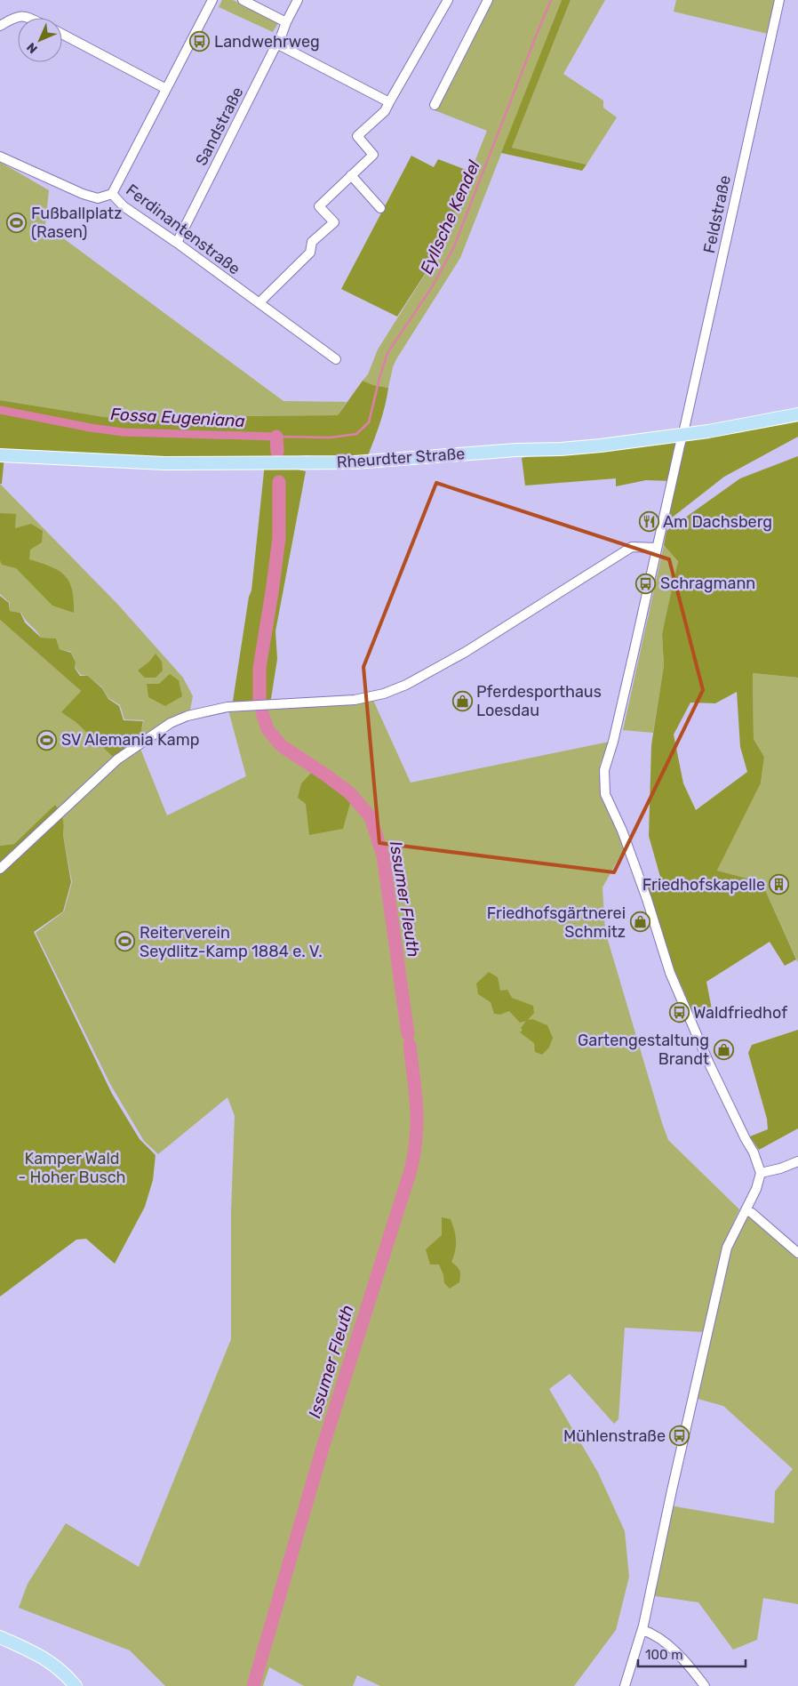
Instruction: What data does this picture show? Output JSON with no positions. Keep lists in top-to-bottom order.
{
  "streets": {
    "main road": ["Rheurdter Straße"],
    "street": ["Sandstraße", "Feldstraße", "Ferdinantenstraße"]
  },
  "crossings": [
    ["Sandstraße", "Ferdinantenstraße"],
    ["Feldstraße", "Rheurdter Straße"]
  ],
  "water": ["Eyllsche Kendel", "Fossa Eugeniana", "Issumer Fleuth"],
  "parks": ["Kamper Wald - Hoher Busch"],
  "places": {
    "bus stop": [
      "Landwehrweg",
      "Schragmann",
      "Waldfriedhof",
      "Mühlenstraße"
    ],
    "sports": ["Fußballplatz (Rasen)", "SV Alemania Kamp", "Reiterverein Seydlitz-Kamp 1884 e. V."],
    "restaurant": ["Am Dachsberg"],
    "shop": ["Pferdesporthaus Loesdau", "Friedhofsgärtnerei Schmitz", "Gartengestaltung Brandt"],
    "building": ["Friedhofskapelle"]
  },
  "scale_bar": "100 m",
  "north": "bottom left"
}
